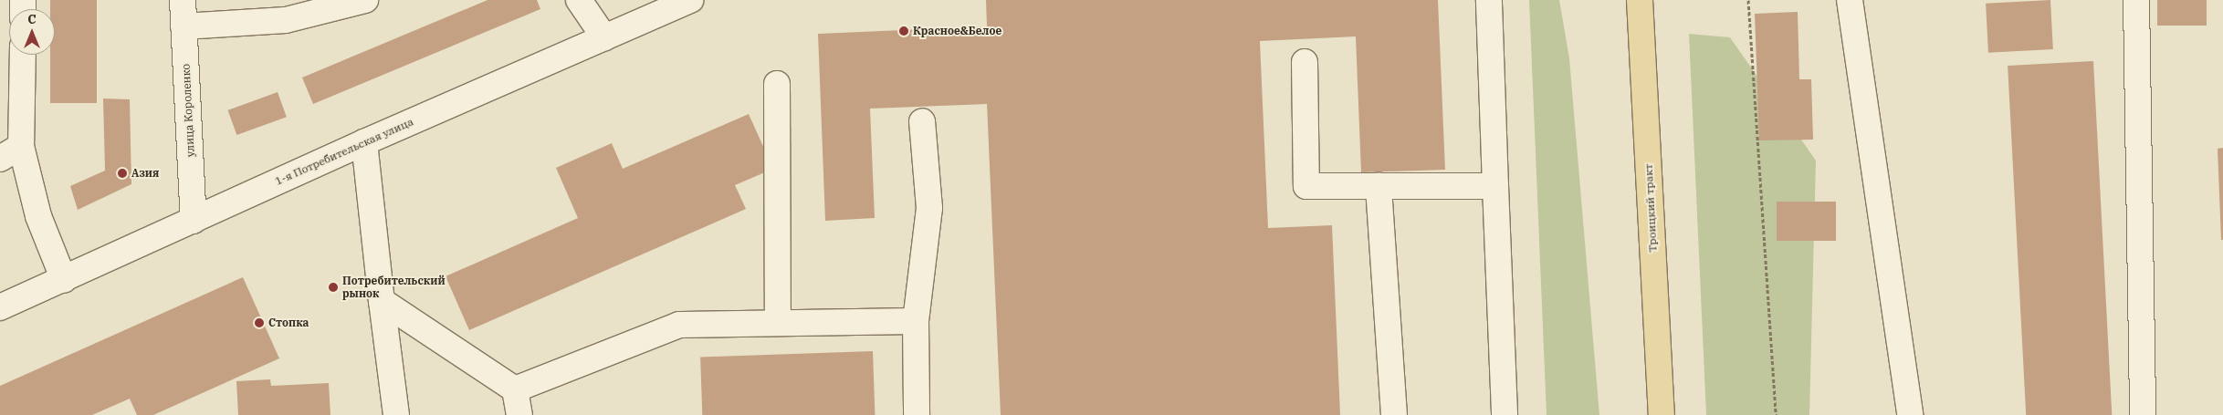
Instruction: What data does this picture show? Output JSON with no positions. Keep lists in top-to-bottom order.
{
  "streets": {
    "main road": ["Троицкий тракт"],
    "street": ["улица Короленко", "1-я Потребительская улица"]
  },
  "crossings": [
    ["улица Короленко", "1-я Потребительская улица"]
  ],
  "places": [
    "Красное&Белое",
    "Азия",
    "Потребительский рынок",
    "Стопка"
  ],
  "north": "top"
}
